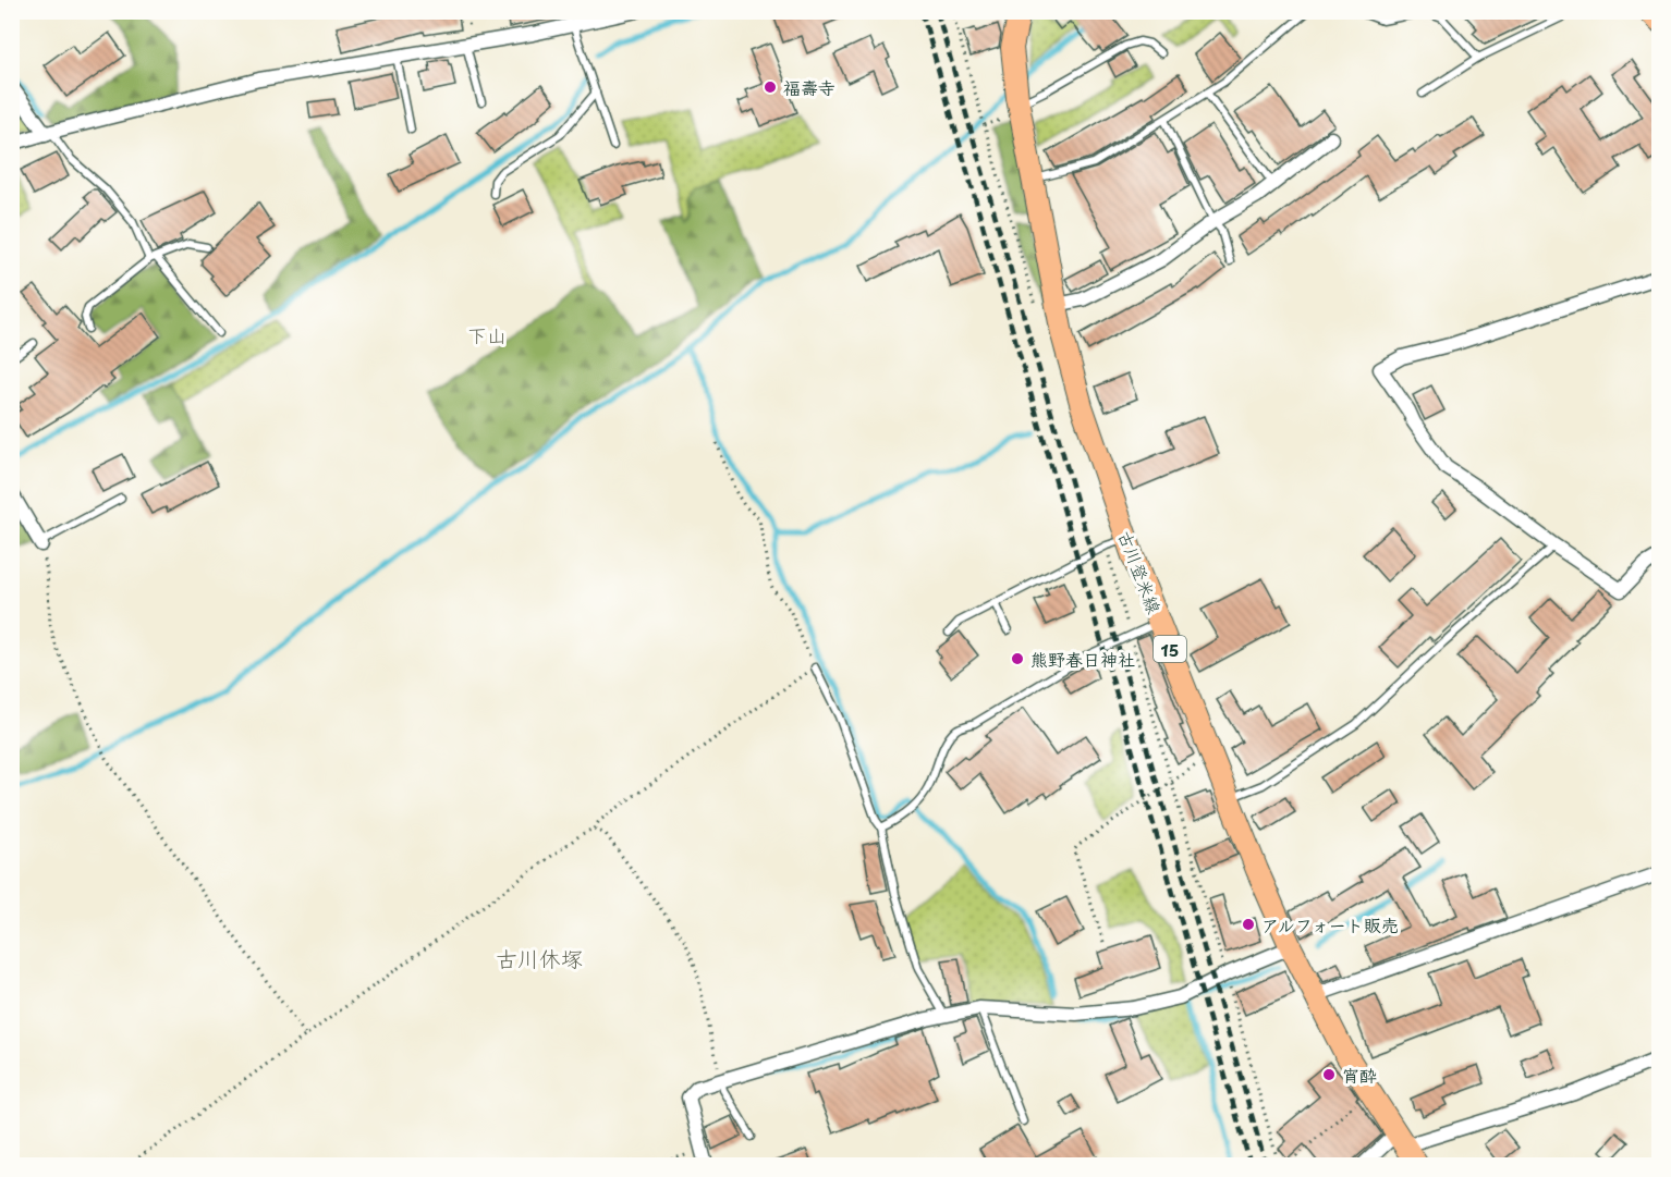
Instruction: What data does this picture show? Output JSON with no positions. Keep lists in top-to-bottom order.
{
  "streets": {
    "main road": ["古川登米線", "15"]
  },
  "districts": ["下山", "古川休塚"],
  "places": [
    "福壽寺",
    "熊野春日神社",
    "アルフォート販売",
    "宵酔"
  ]
}
